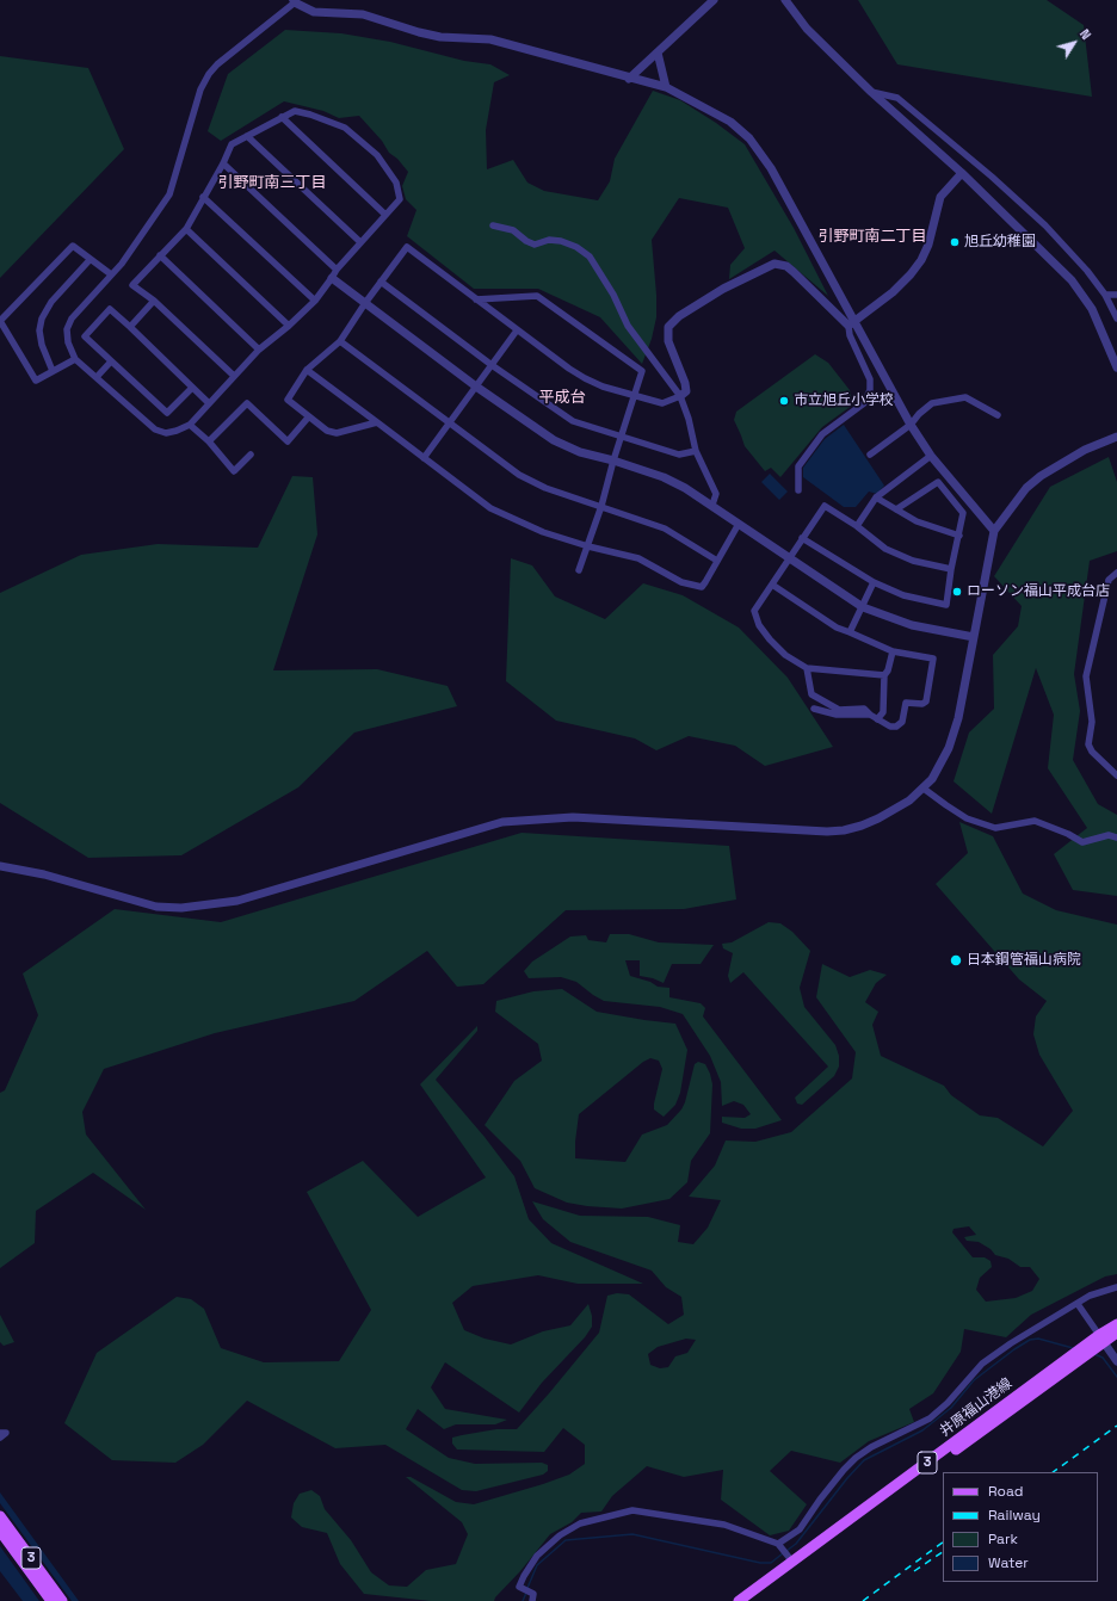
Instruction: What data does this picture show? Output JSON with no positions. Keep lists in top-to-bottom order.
{
  "streets": {
    "main road": ["井原福山港線", "3"]
  },
  "districts": ["引野町南三丁目", "引野町南二丁目", "平成台"],
  "places": [
    "旭丘幼稚園",
    "市立旭丘小学校",
    "ローソン福山平成台店",
    "日本鋼管福山病院"
  ],
  "legend": [
    "Road",
    "Railway",
    "Park",
    "Water"
  ],
  "north": "top right"
}
